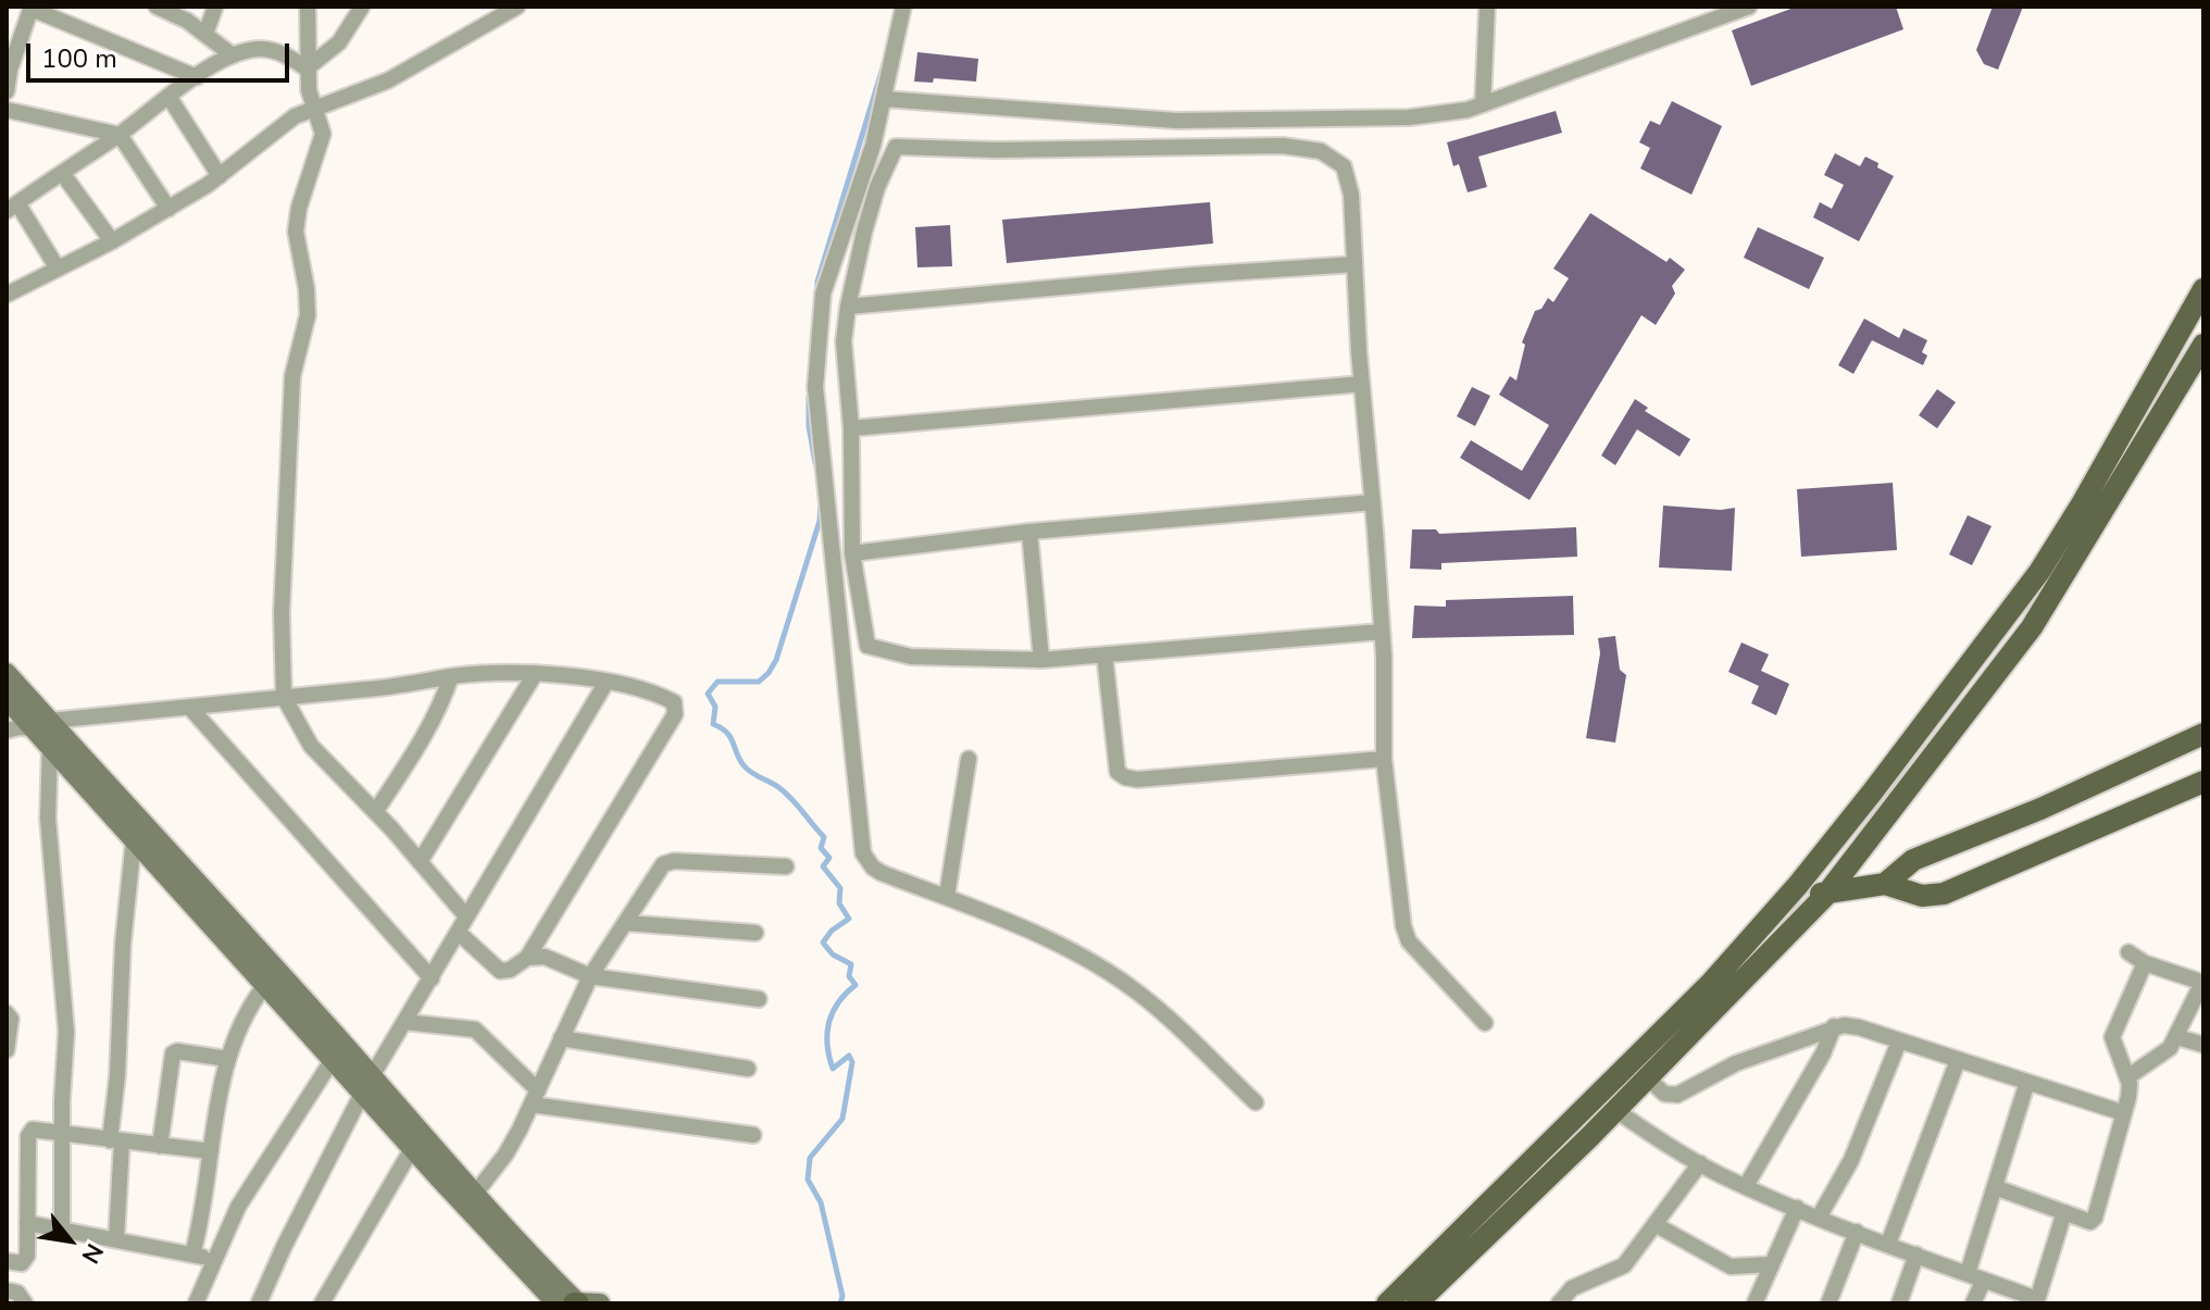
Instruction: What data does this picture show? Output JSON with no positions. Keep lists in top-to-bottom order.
{
  "scale_bar": "100 m",
  "north": "bottom right"
}
